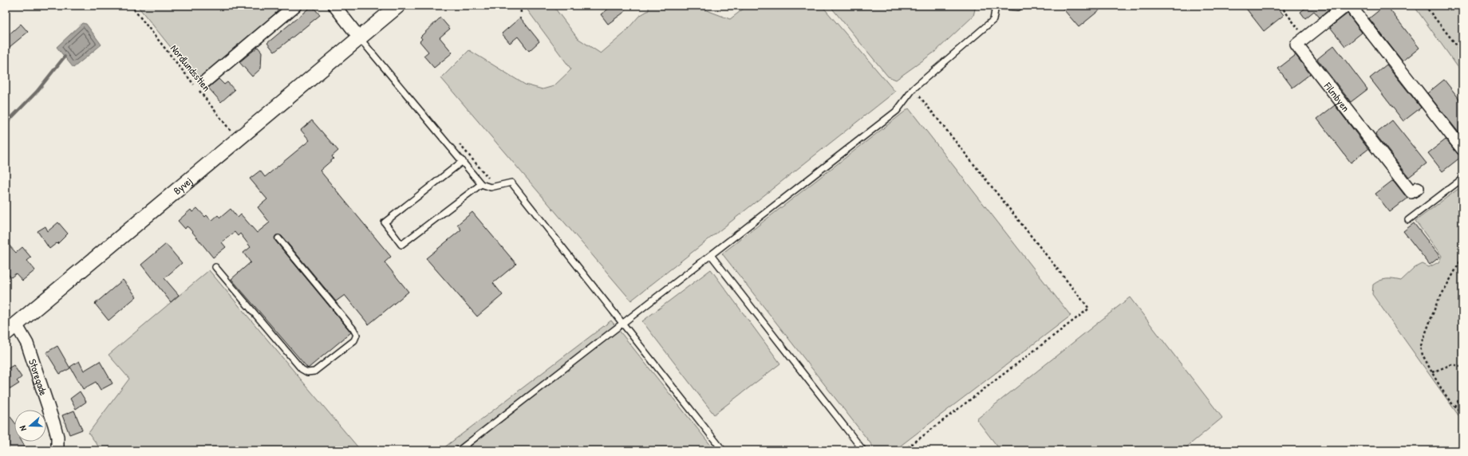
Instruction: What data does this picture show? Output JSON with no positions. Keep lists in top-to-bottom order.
{
  "streets": {
    "street": ["Filmbyen", "Byvej", "Storegade"],
    "path": ["Nordlundsstien"]
  },
  "crossings": [
    ["Nordlundsstien", "Byvej"],
    ["Byvej", "Storegade"]
  ],
  "north": "left"
}
